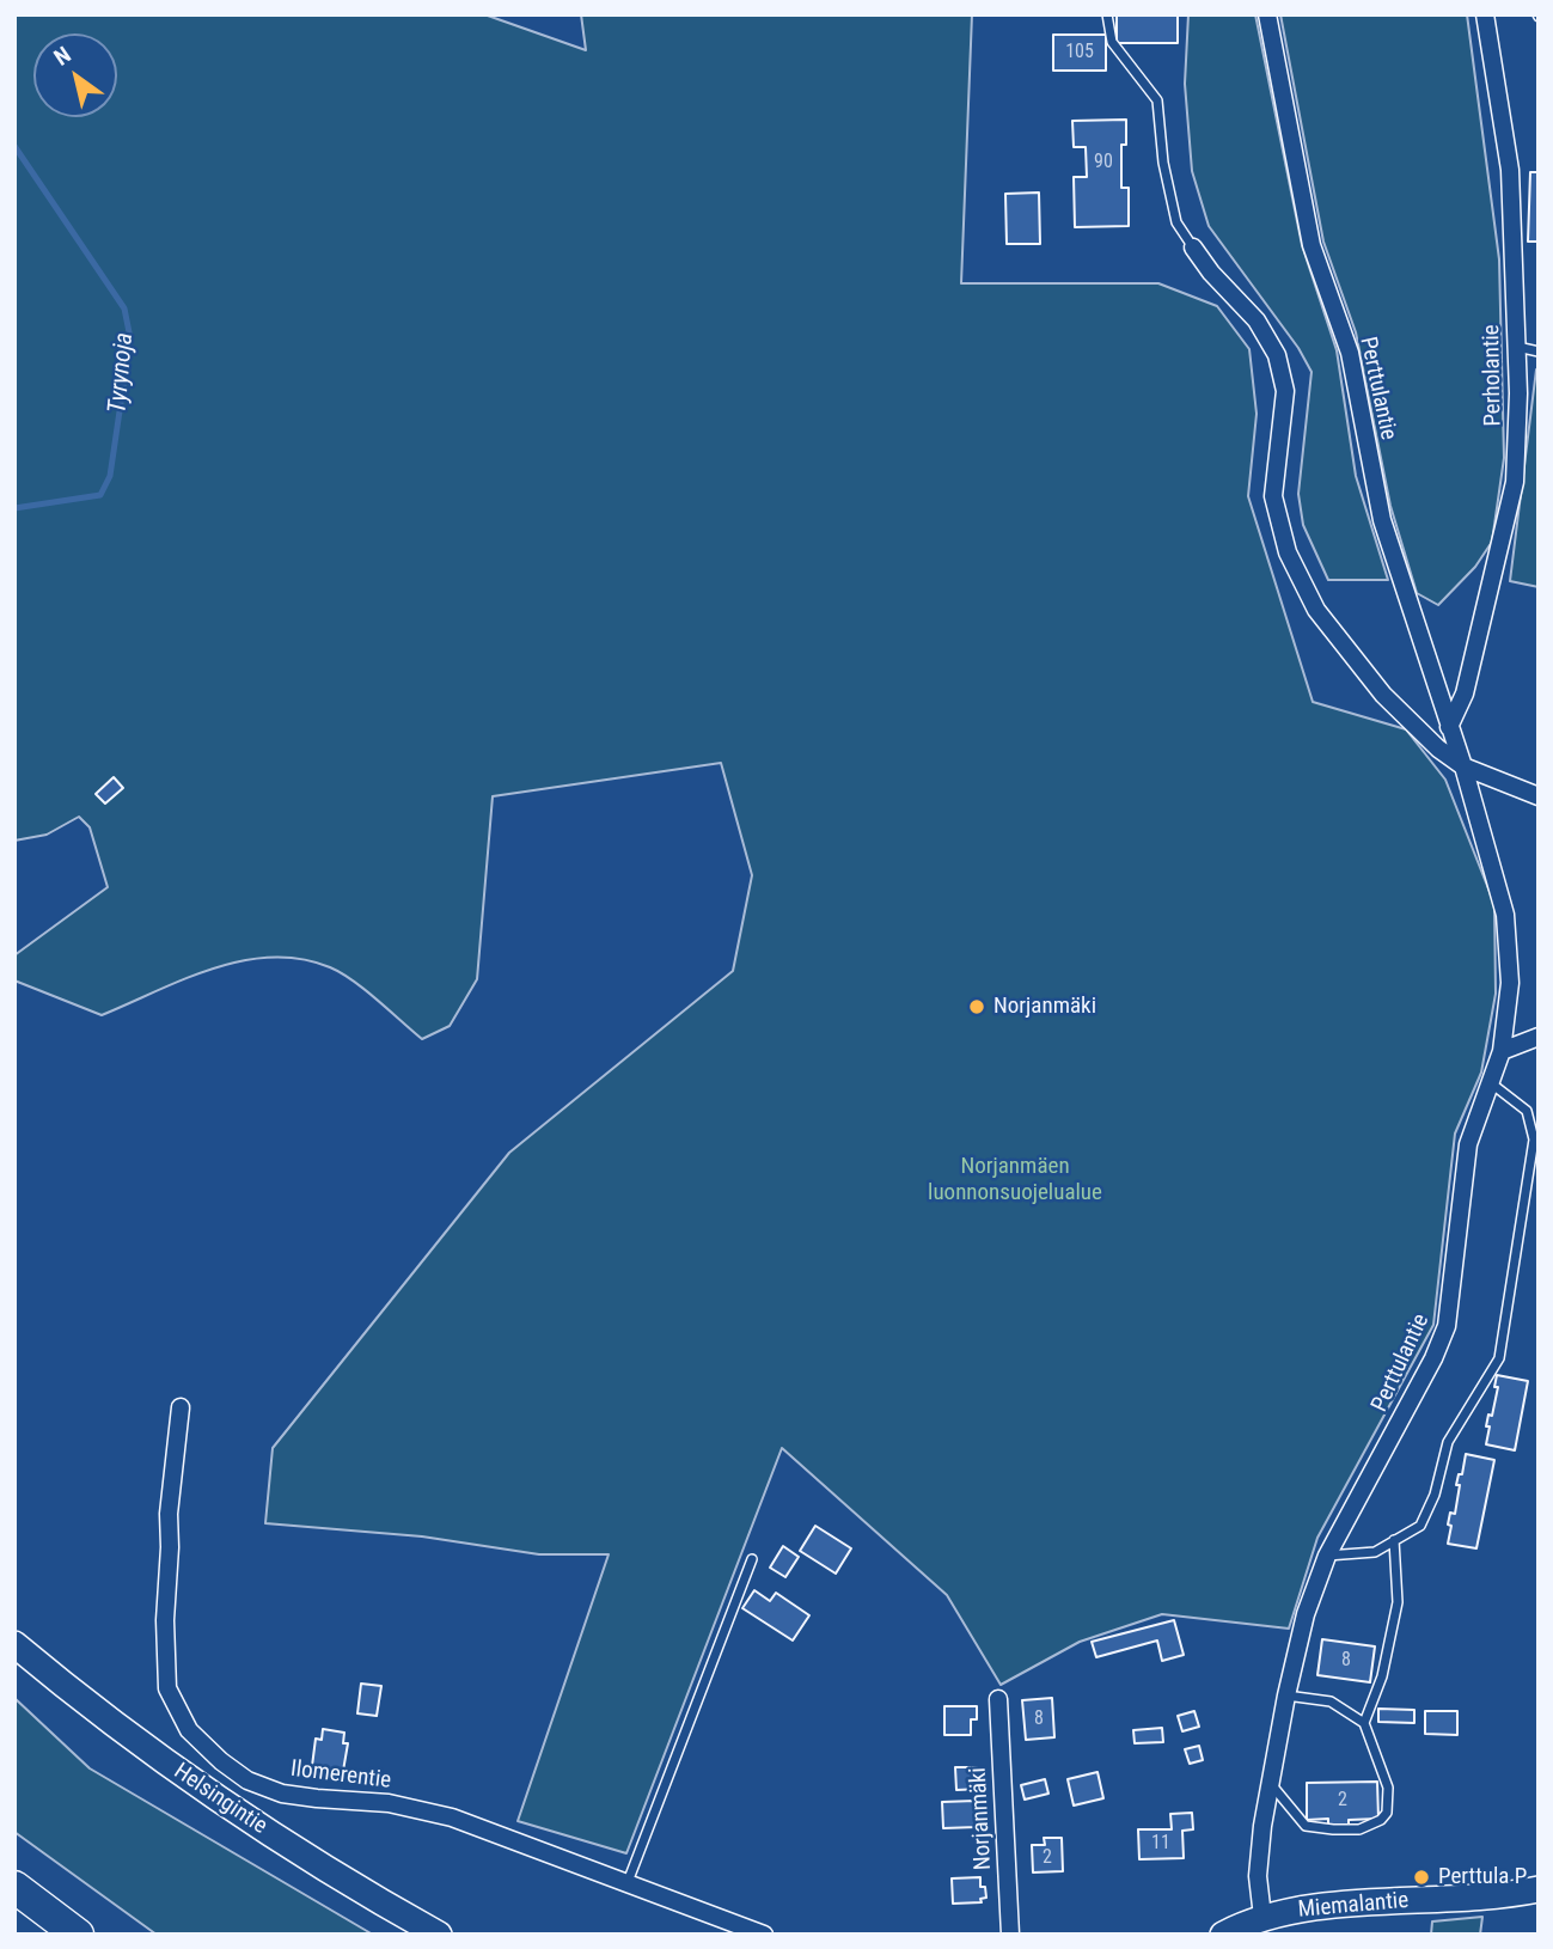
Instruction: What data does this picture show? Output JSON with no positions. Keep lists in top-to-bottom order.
{
  "streets": {
    "main road": ["Helsingintie", "Miemalantie"],
    "street": [
      "Perholantie",
      "Perttulantie",
      "Ilomerentie",
      "Norjanmäki"
    ]
  },
  "crossings": [
    ["Perholantie", "Perttulantie"],
    ["Perttulantie", "Miemalantie"]
  ],
  "water": ["Tyrynoja"],
  "parks": ["Norjanmäen luonnonsuojelualue"],
  "places": ["Norjanmäki", "Perttula P"],
  "house_numbers": [
    "105",
    "90",
    "8",
    "8",
    "2",
    "11",
    "2"
  ],
  "north": "top left"
}
